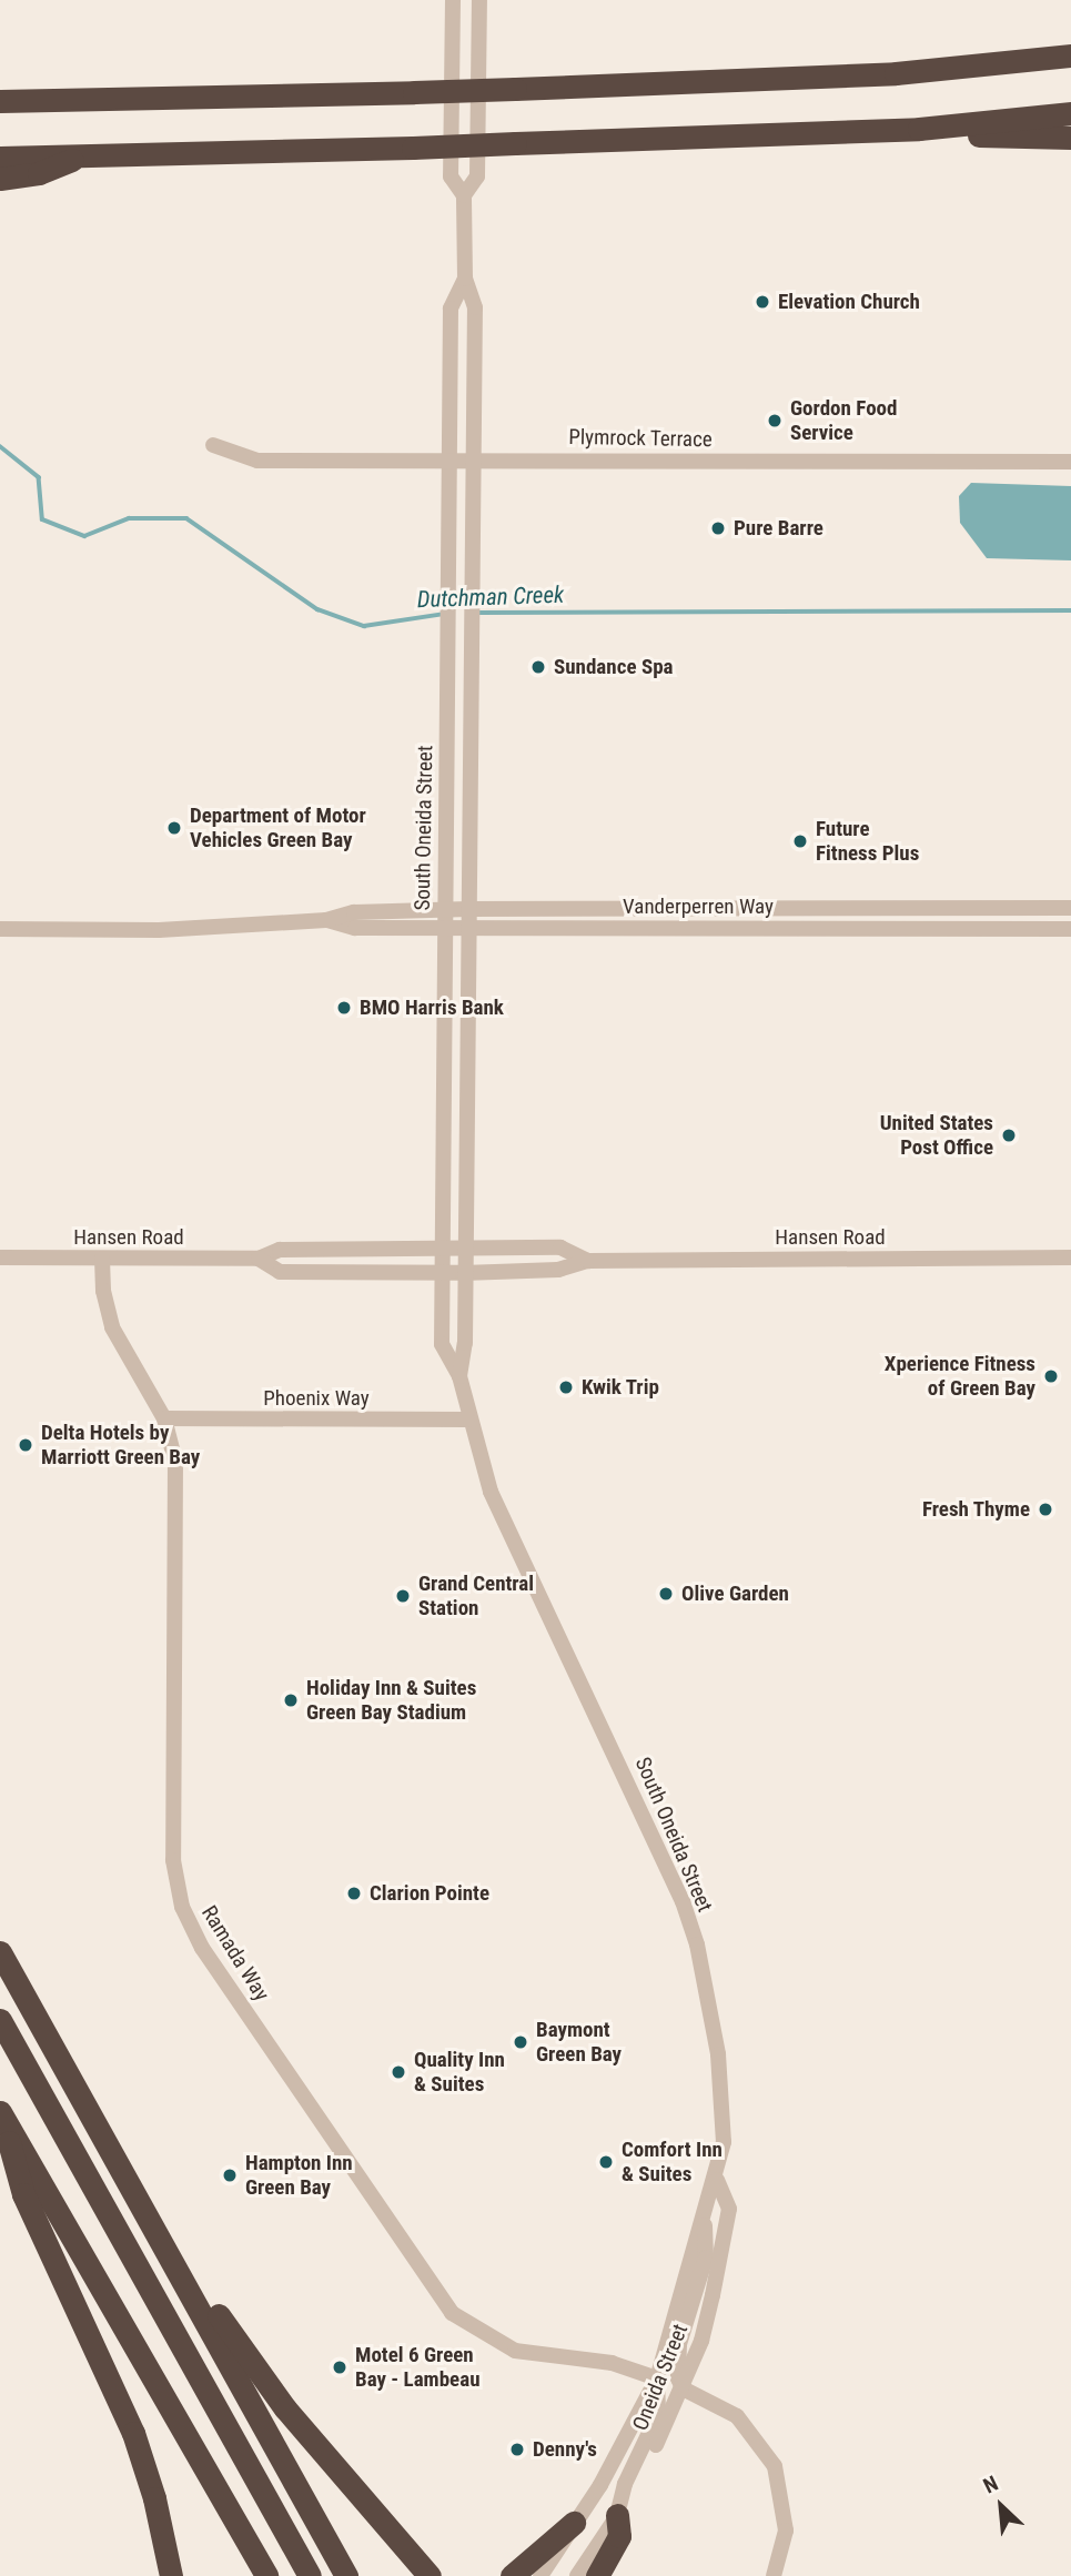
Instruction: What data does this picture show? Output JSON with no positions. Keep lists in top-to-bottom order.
{
  "streets": {
    "street": [
      "Plymrock Terrace",
      "South Oneida Street",
      "Vanderperren Way",
      "Hansen Road",
      "Phoenix Way",
      "Ramada Way",
      "Oneida Street"
    ]
  },
  "crossings": [
    ["Plymrock Terrace", "South Oneida Street"],
    ["South Oneida Street", "Vanderperren Way"],
    ["South Oneida Street", "Hansen Road"],
    ["South Oneida Street", "Phoenix Way"],
    ["South Oneida Street", "Ramada Way"],
    ["South Oneida Street", "Oneida Street"],
    ["Hansen Road", "Ramada Way"],
    ["Phoenix Way", "Ramada Way"]
  ],
  "water": ["Dutchman Creek"],
  "places": [
    "Elevation Church",
    "Gordon Food Service",
    "Pure Barre",
    "Sundance Spa",
    "Department of Motor Vehicles Green Bay",
    "Future Fitness Plus",
    "BMO Harris Bank",
    "United States Post Office",
    "Xperience Fitness of Green Bay",
    "Kwik Trip",
    "Delta Hotels by Marriott Green Bay",
    "Fresh Thyme",
    "Olive Garden",
    "Grand Central Station",
    "Holiday Inn & Suites Green Bay Stadium",
    "Clarion Pointe",
    "Baymont Green Bay",
    "Quality Inn & Suites",
    "Comfort Inn & Suites",
    "Hampton Inn Green Bay",
    "Motel 6 Green Bay - Lambeau",
    "Denny's"
  ],
  "north": "top left"
}
